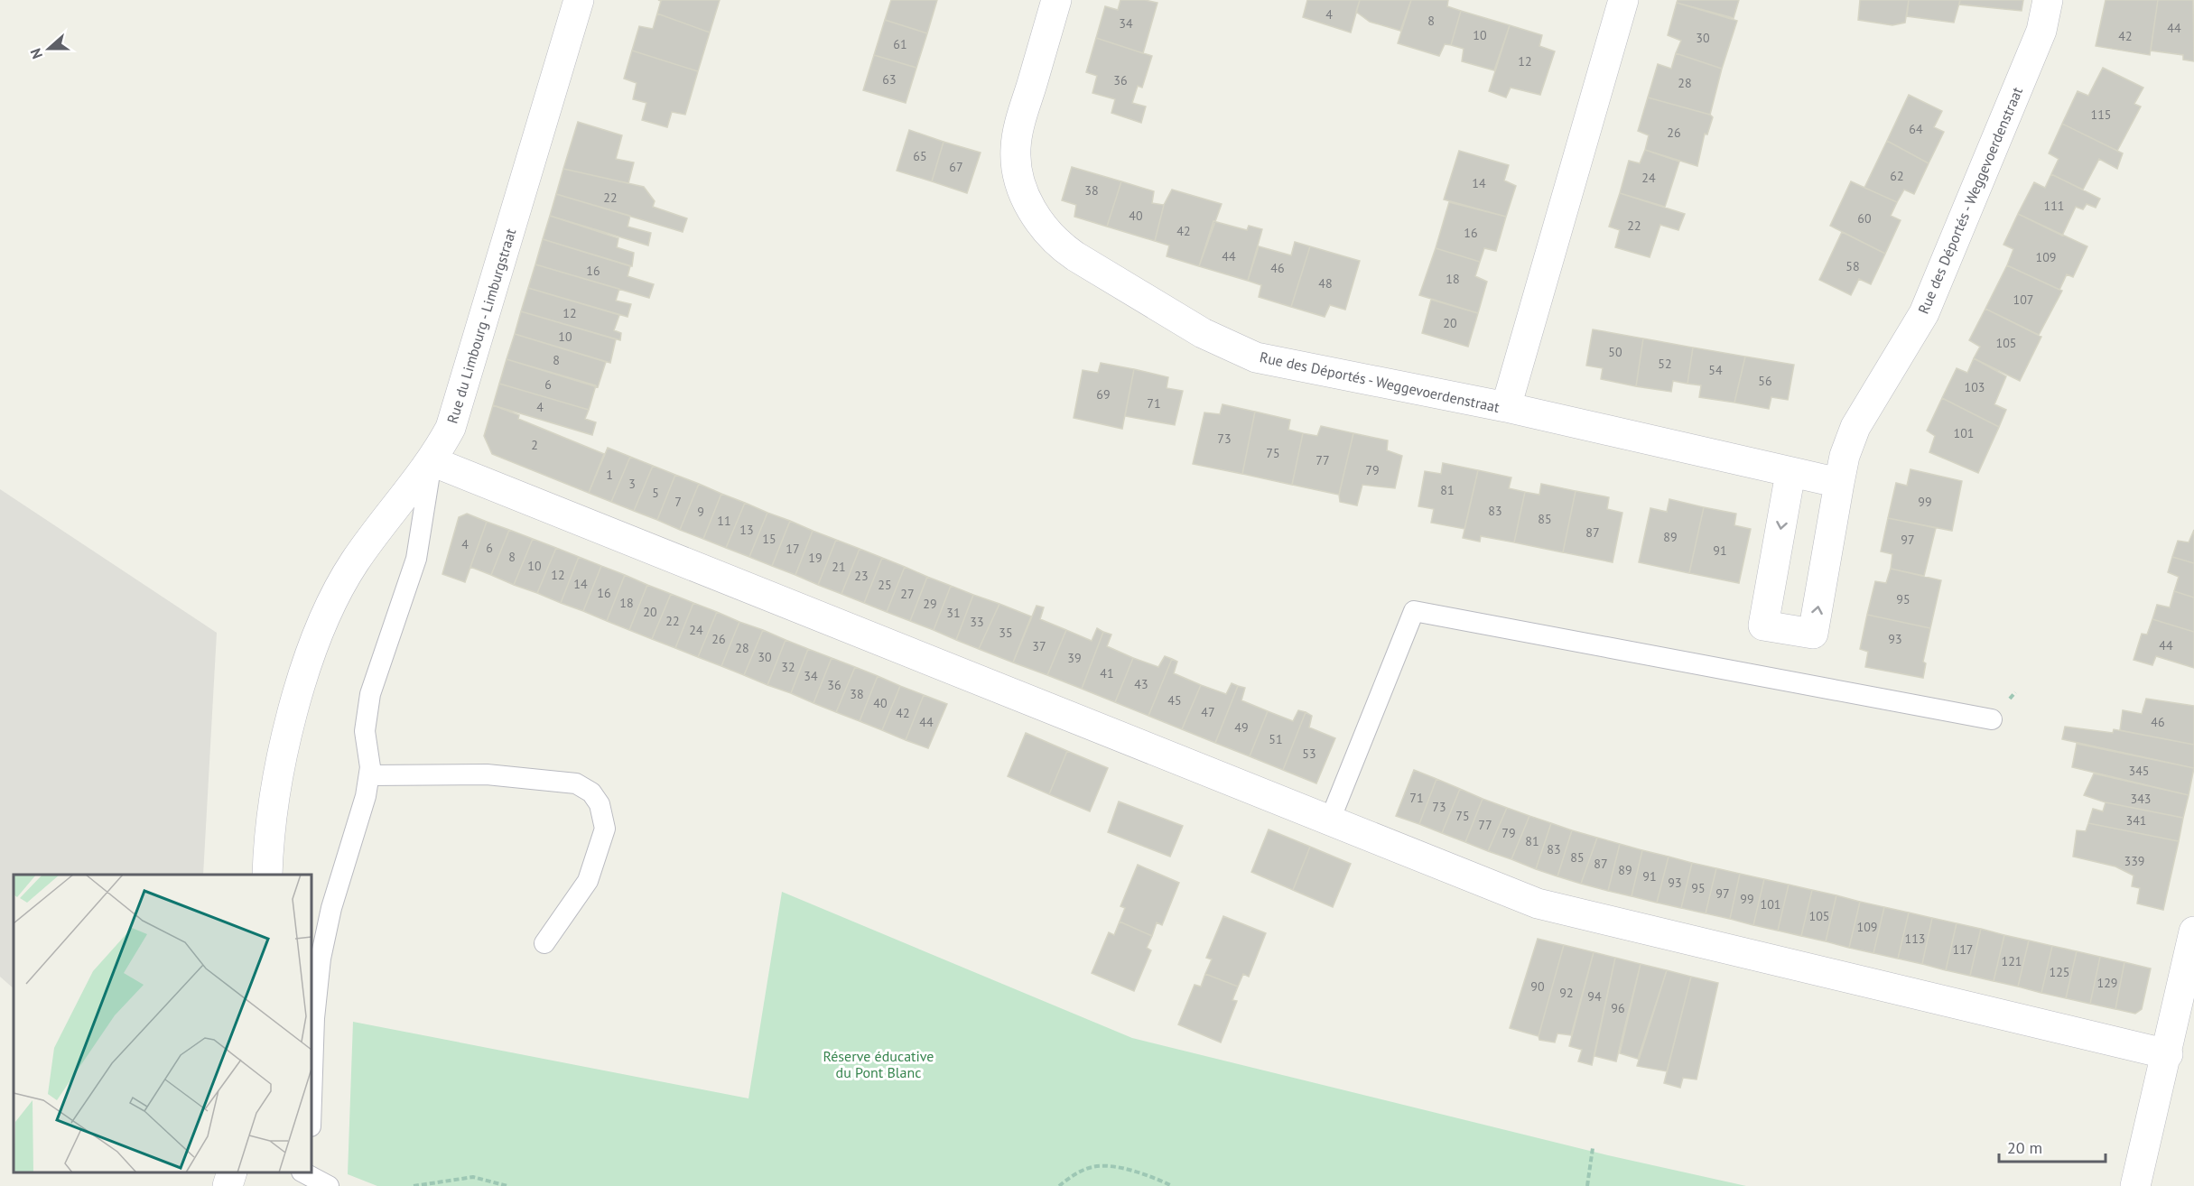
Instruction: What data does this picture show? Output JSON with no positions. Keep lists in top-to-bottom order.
{
  "streets": {
    "street": ["Rue des Déportés - Weggevoerdenstraat", "Rue du Limbourg - Limburgstraat"]
  },
  "parks": ["Réserve éducative du Pont Blanc"],
  "house_numbers": [
    "4",
    "8",
    "34",
    "44",
    "10",
    "42",
    "30",
    "61",
    "12",
    "63",
    "36",
    "28",
    "115",
    "64",
    "26",
    "65",
    "67",
    "62",
    "24",
    "14",
    "38",
    "22",
    "111",
    "40",
    "60",
    "22",
    "42",
    "16",
    "44",
    "109",
    "58",
    "46",
    "16",
    "18",
    "48",
    "107",
    "12",
    "20",
    "10",
    "105",
    "50",
    "8",
    "52",
    "54",
    "56",
    "6",
    "103",
    "69",
    "71",
    "4",
    "101",
    "73",
    "2",
    "75",
    "77",
    "79",
    "1",
    "3",
    "81",
    "5",
    "7",
    "99",
    "83",
    "9",
    "85",
    "11",
    "13",
    "87",
    "89",
    "15",
    "97",
    "4",
    "6",
    "17",
    "91",
    "8",
    "19",
    "10",
    "21",
    "12",
    "23",
    "14",
    "25",
    "16",
    "27",
    "95",
    "18",
    "29",
    "20",
    "31",
    "22",
    "33",
    "24",
    "35",
    "26",
    "93",
    "44",
    "37",
    "28",
    "30",
    "39",
    "32",
    "41",
    "34",
    "43",
    "36",
    "38",
    "45",
    "40",
    "47",
    "42",
    "44",
    "46",
    "49",
    "51",
    "53",
    "345",
    "71",
    "343",
    "73",
    "75",
    "341",
    "77",
    "79",
    "81",
    "83",
    "85",
    "339",
    "87",
    "89",
    "91",
    "93",
    "95",
    "97",
    "99",
    "101",
    "105",
    "109",
    "113",
    "117",
    "121",
    "125",
    "129",
    "90",
    "92",
    "94",
    "96"
  ],
  "scale_bar": "20 m",
  "north": "left"
}
